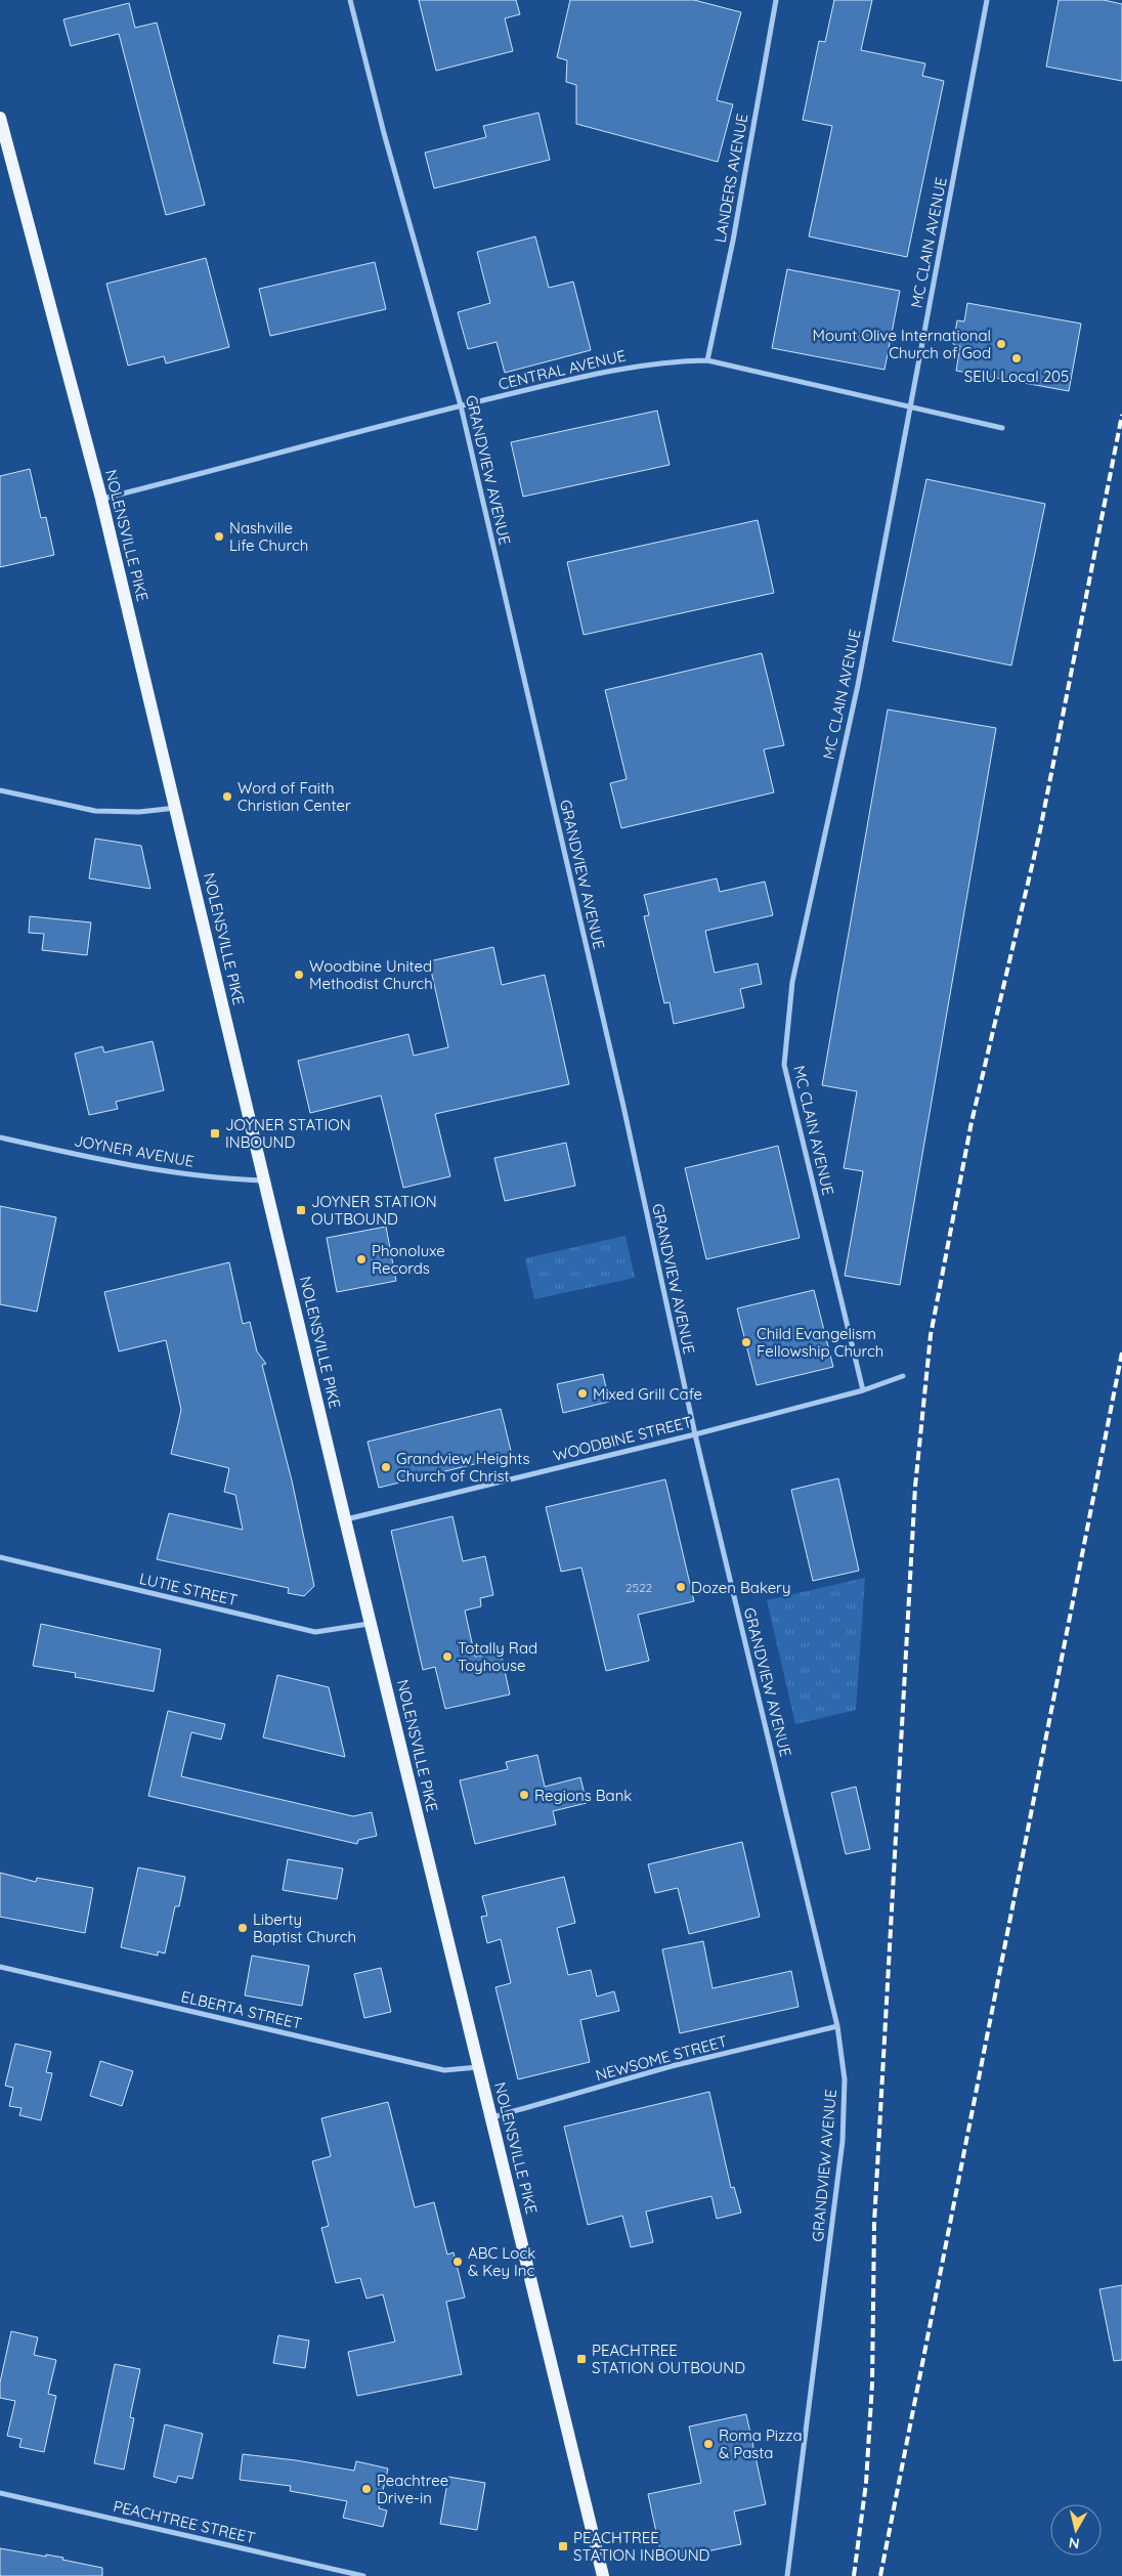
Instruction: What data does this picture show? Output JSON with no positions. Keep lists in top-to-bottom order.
{
  "streets": {
    "main road": ["NOLENSVILLE PIKE"],
    "street": [
      "LANDERS AVENUE",
      "MC CLAIN AVENUE",
      "CENTRAL AVENUE",
      "GRANDVIEW AVENUE",
      "JOYNER AVENUE",
      "WOODBINE STREET",
      "LUTIE STREET",
      "ELBERTA STREET",
      "NEWSOME STREET",
      "PEACHTREE STREET"
    ]
  },
  "crossings": [
    ["LANDERS AVENUE", "CENTRAL AVENUE"],
    ["MC CLAIN AVENUE", "CENTRAL AVENUE"],
    ["MC CLAIN AVENUE", "WOODBINE STREET"],
    ["CENTRAL AVENUE", "GRANDVIEW AVENUE"],
    ["CENTRAL AVENUE", "NOLENSVILLE PIKE"],
    ["GRANDVIEW AVENUE", "WOODBINE STREET"],
    ["GRANDVIEW AVENUE", "NEWSOME STREET"],
    ["NOLENSVILLE PIKE", "JOYNER AVENUE"],
    ["NOLENSVILLE PIKE", "WOODBINE STREET"],
    ["NOLENSVILLE PIKE", "LUTIE STREET"],
    ["NOLENSVILLE PIKE", "ELBERTA STREET"],
    ["NOLENSVILLE PIKE", "NEWSOME STREET"]
  ],
  "places": {
    "other": [
      "Mount Olive International Church of God",
      "SEIU Local 205",
      "Nashville Life Church",
      "Word of Faith Christian Center",
      "Woodbine United Methodist Church",
      "Phonoluxe Records",
      "Child Evangelism Fellowship Church",
      "Mixed Grill Cafe",
      "Grandview Heights Church of Christ",
      "Dozen Bakery",
      "Totally Rad Toyhouse",
      "Regions Bank",
      "Liberty Baptist Church",
      "ABC Lock & Key Inc",
      "Roma Pizza & Pasta",
      "Peachtree Drive-in"
    ],
    "transit": [
      "JOYNER STATION INBOUND",
      "JOYNER STATION OUTBOUND",
      "PEACHTREE STATION OUTBOUND",
      "PEACHTREE STATION INBOUND"
    ]
  },
  "house_numbers": ["2522"],
  "north": "bottom"
}
